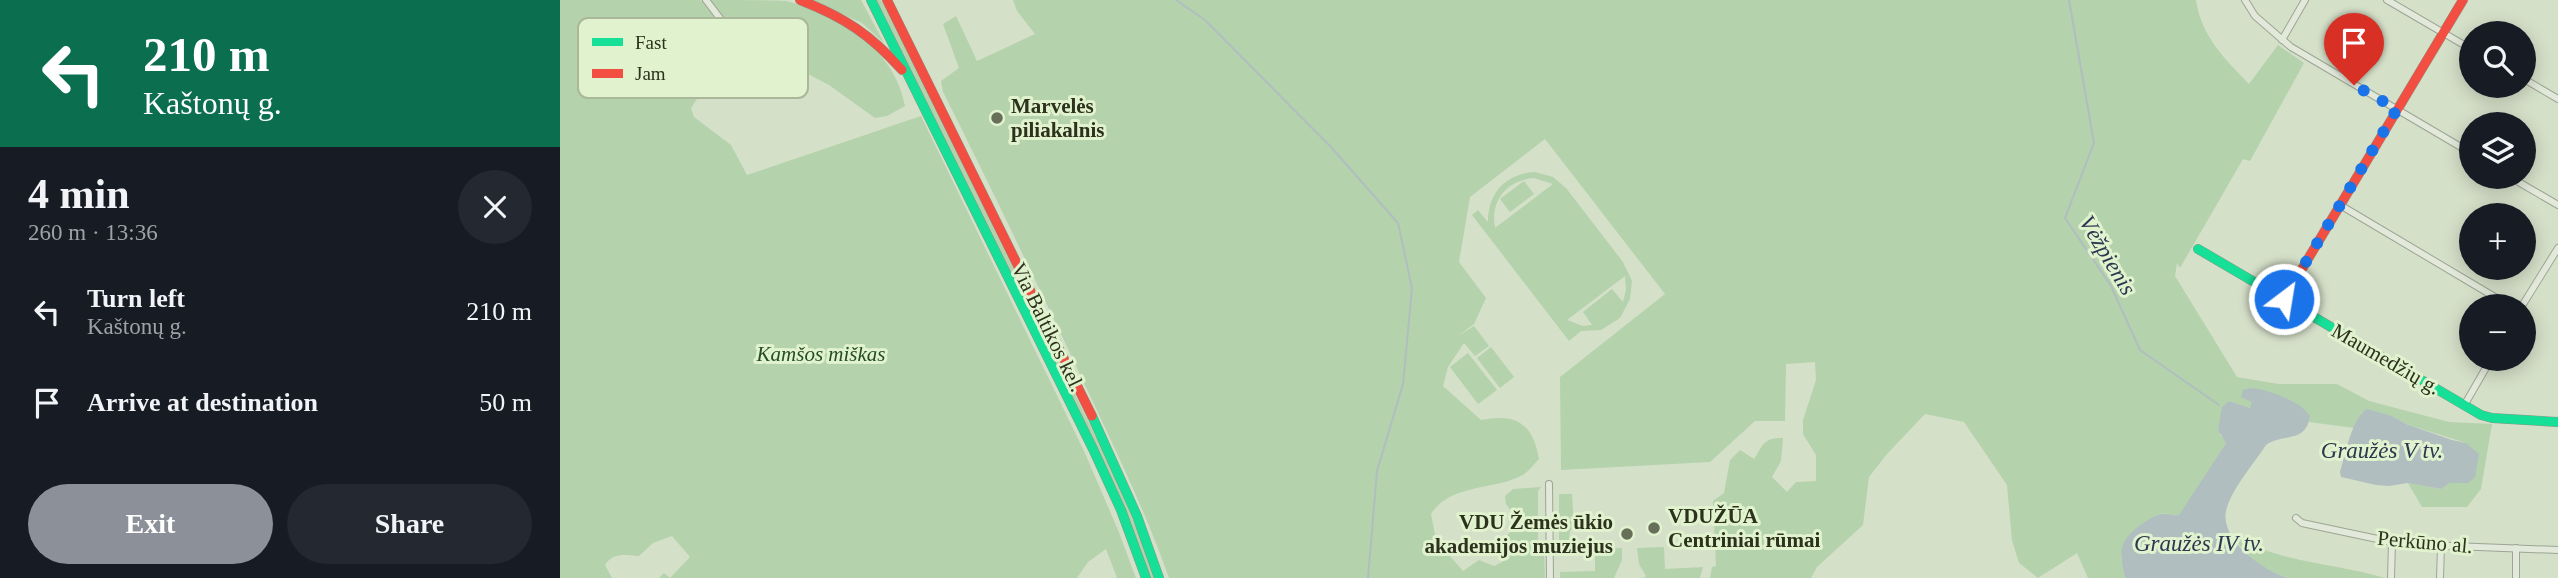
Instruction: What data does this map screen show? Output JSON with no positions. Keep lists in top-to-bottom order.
{
  "streets": {
    "main road": ["Via Baltikos kel.", "Maumedžių g."],
    "street": ["Perkūno al."]
  },
  "water": ["Vėžpienis", "Graužės V tv.", "Graužės IV tv."],
  "parks": ["Kamšos miškas"],
  "places": ["Marvelės piliakalnis", "VDUŽŪA Centriniai rūmai", "VDU Žemės ūkio akademijos muziejus"],
  "legend": ["Fast", "Jam"],
  "page": {
    "turn": ["210 m", "Kaštonų g."],
    "map_buttons": ["+", "−"],
    "heading": ["4 min", "260 m · 13:36"],
    "list": [
      {
        "name": "Turn left",
        "note": "Kaštonų g.",
        "value": "210 m"
      },
      {
        "name": "Arrive at destination",
        "value": "50 m"
      }
    ],
    "buttons": ["Exit", "Share"]
  }
}
